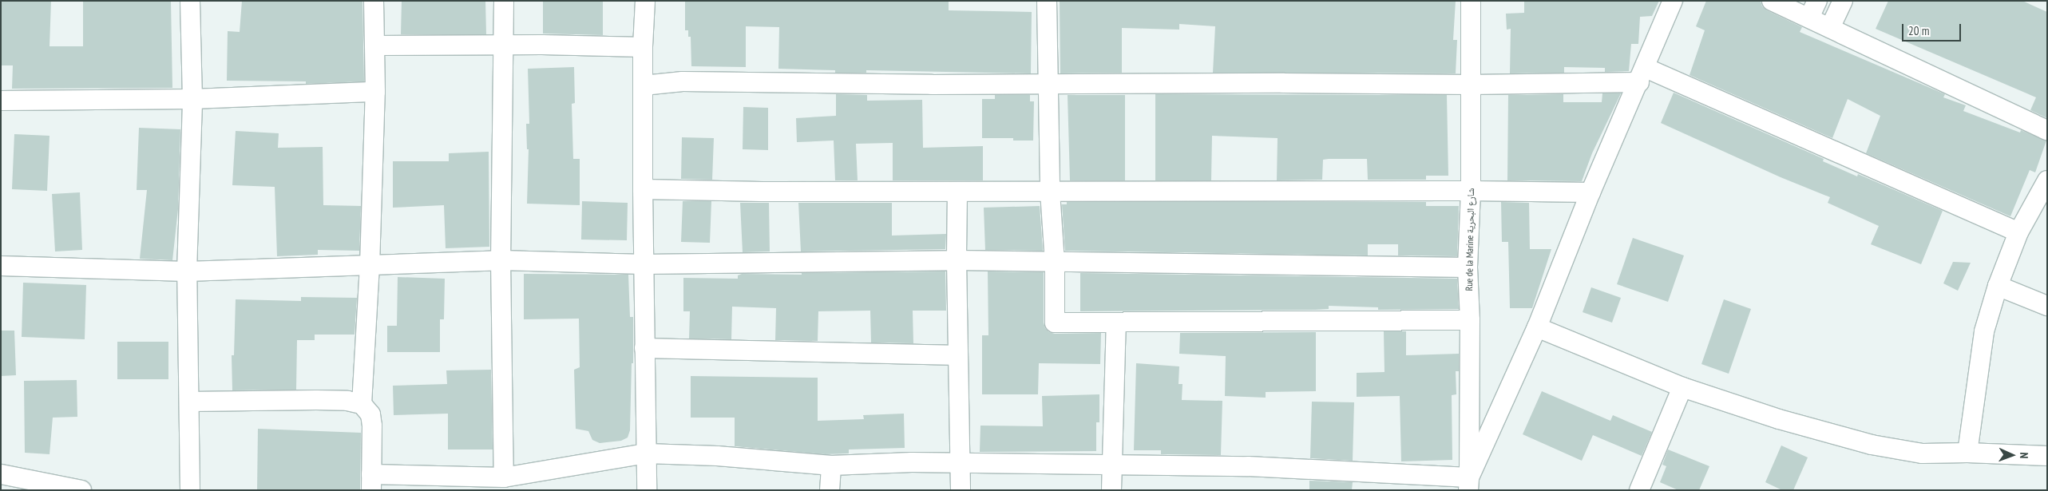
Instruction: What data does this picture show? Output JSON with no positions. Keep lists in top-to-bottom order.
{
  "streets": {
    "street": ["Rue de la Marine شارع البحرية"]
  },
  "scale_bar": "20 m",
  "north": "right"
}
